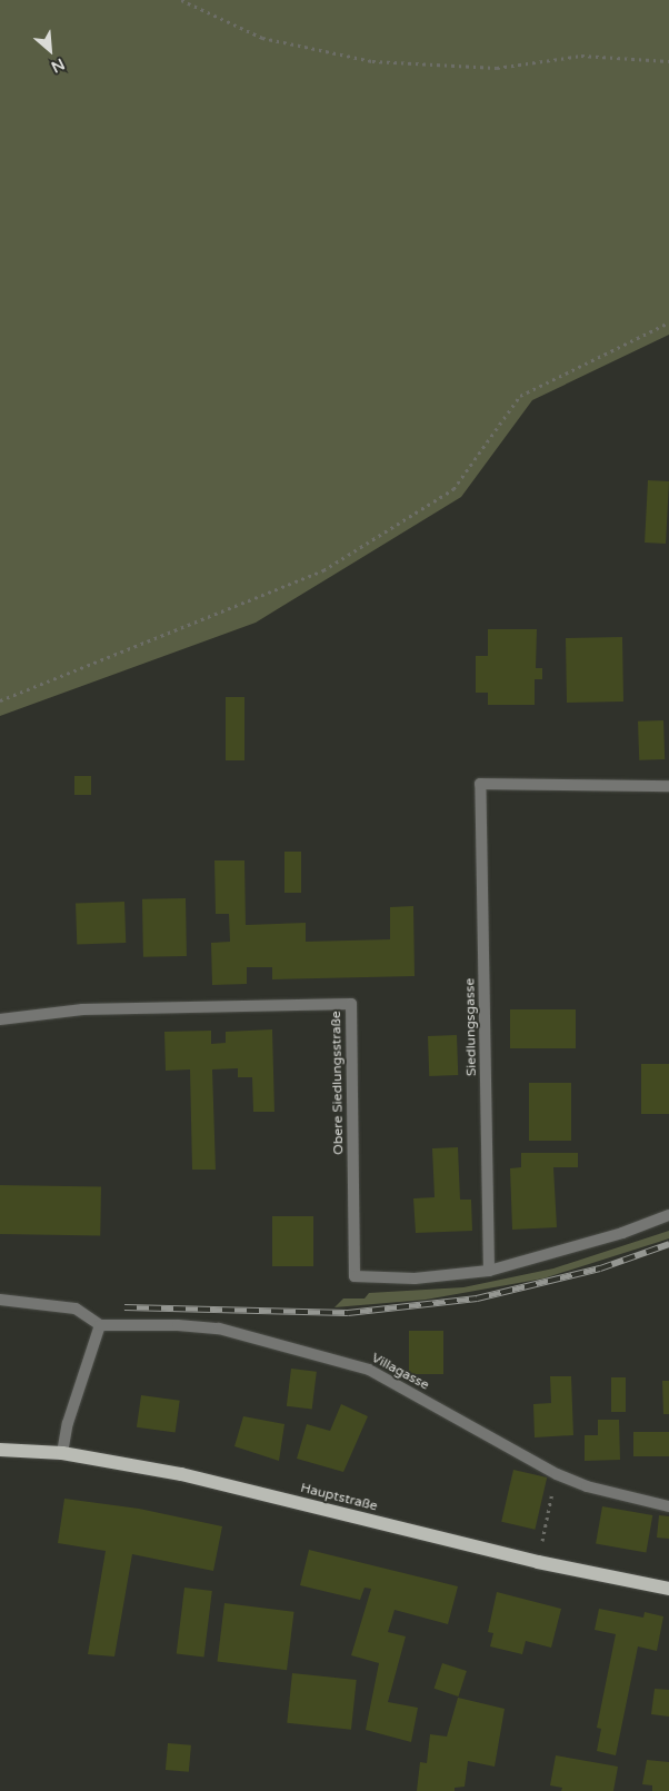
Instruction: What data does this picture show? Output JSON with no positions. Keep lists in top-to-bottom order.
{
  "streets": {
    "main road": ["Hauptstraße"],
    "street": ["Siedlungsgasse", "Obere Siedlungsstraße", "Villagasse"]
  },
  "crossings": [
    ["Siedlungsgasse", "Obere Siedlungsstraße"]
  ],
  "north": "bottom right"
}
